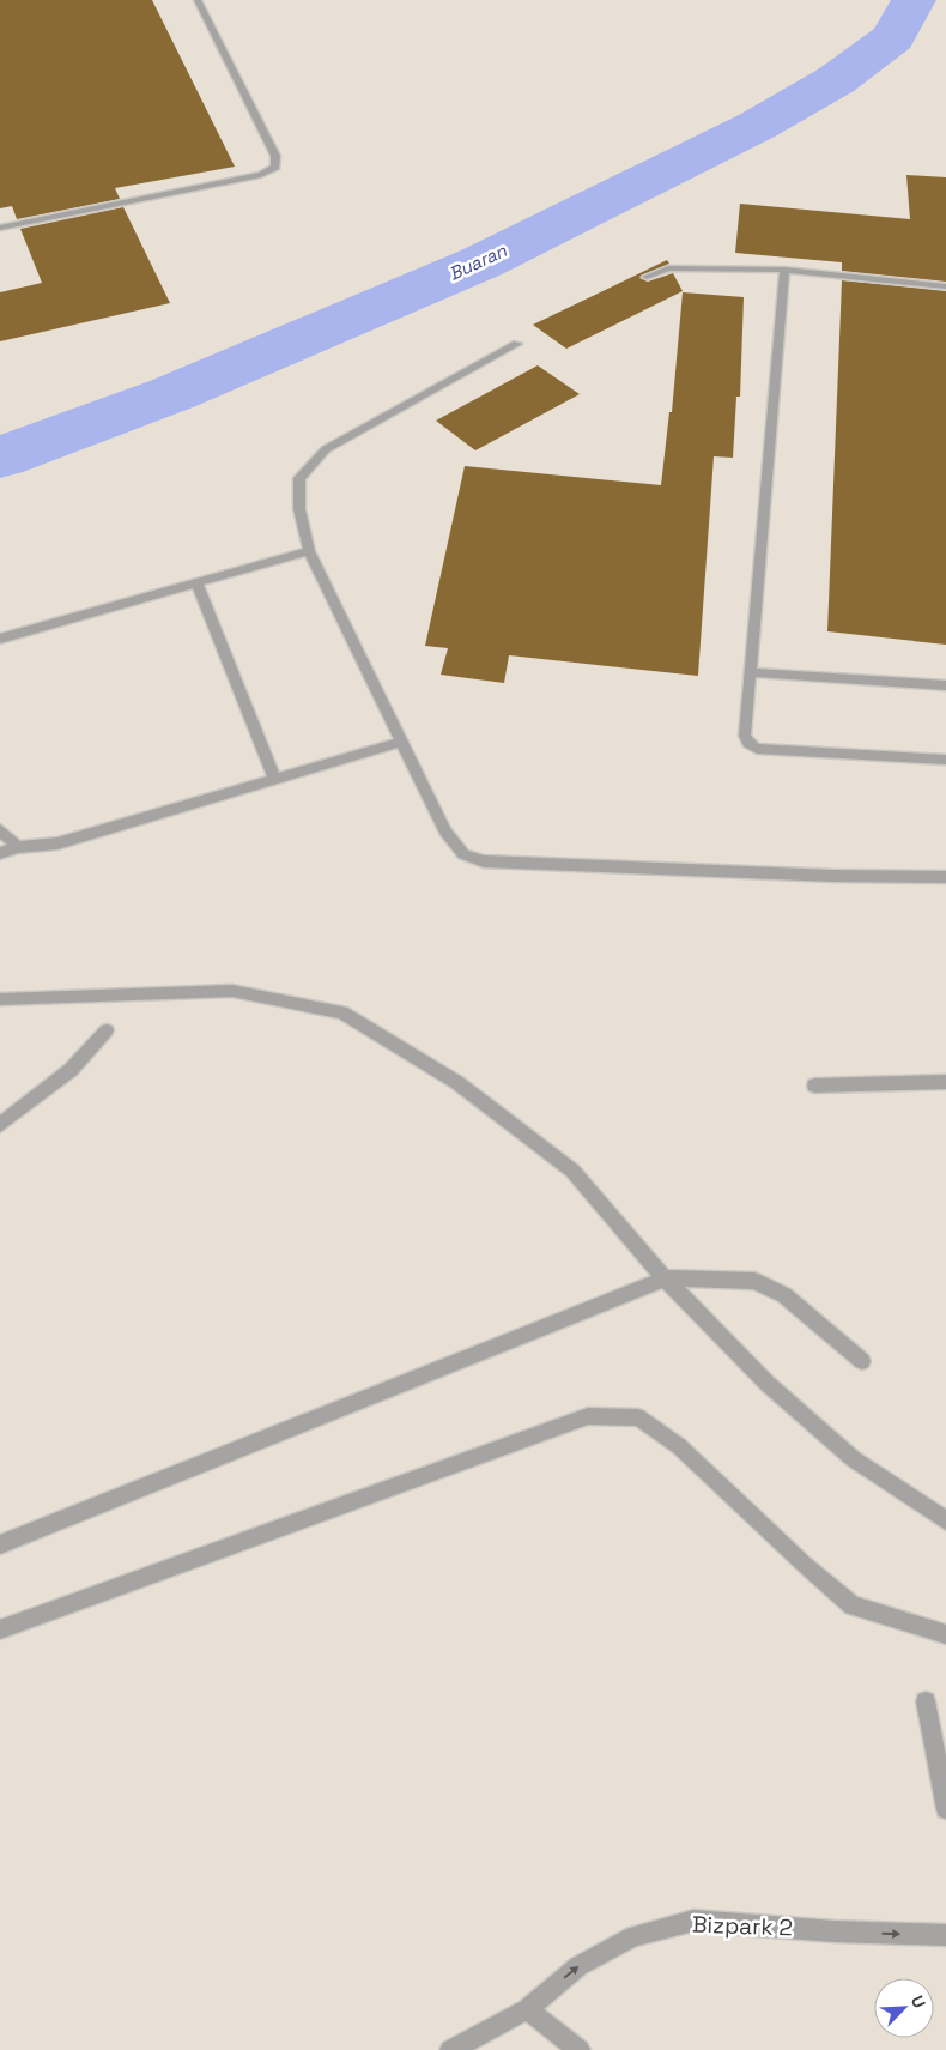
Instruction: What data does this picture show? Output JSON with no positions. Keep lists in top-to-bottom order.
{
  "streets": {
    "lane": ["Bizpark 2"]
  },
  "one_way": ["Bizpark 2"],
  "water": ["Buaran"],
  "north": "top right"
}
